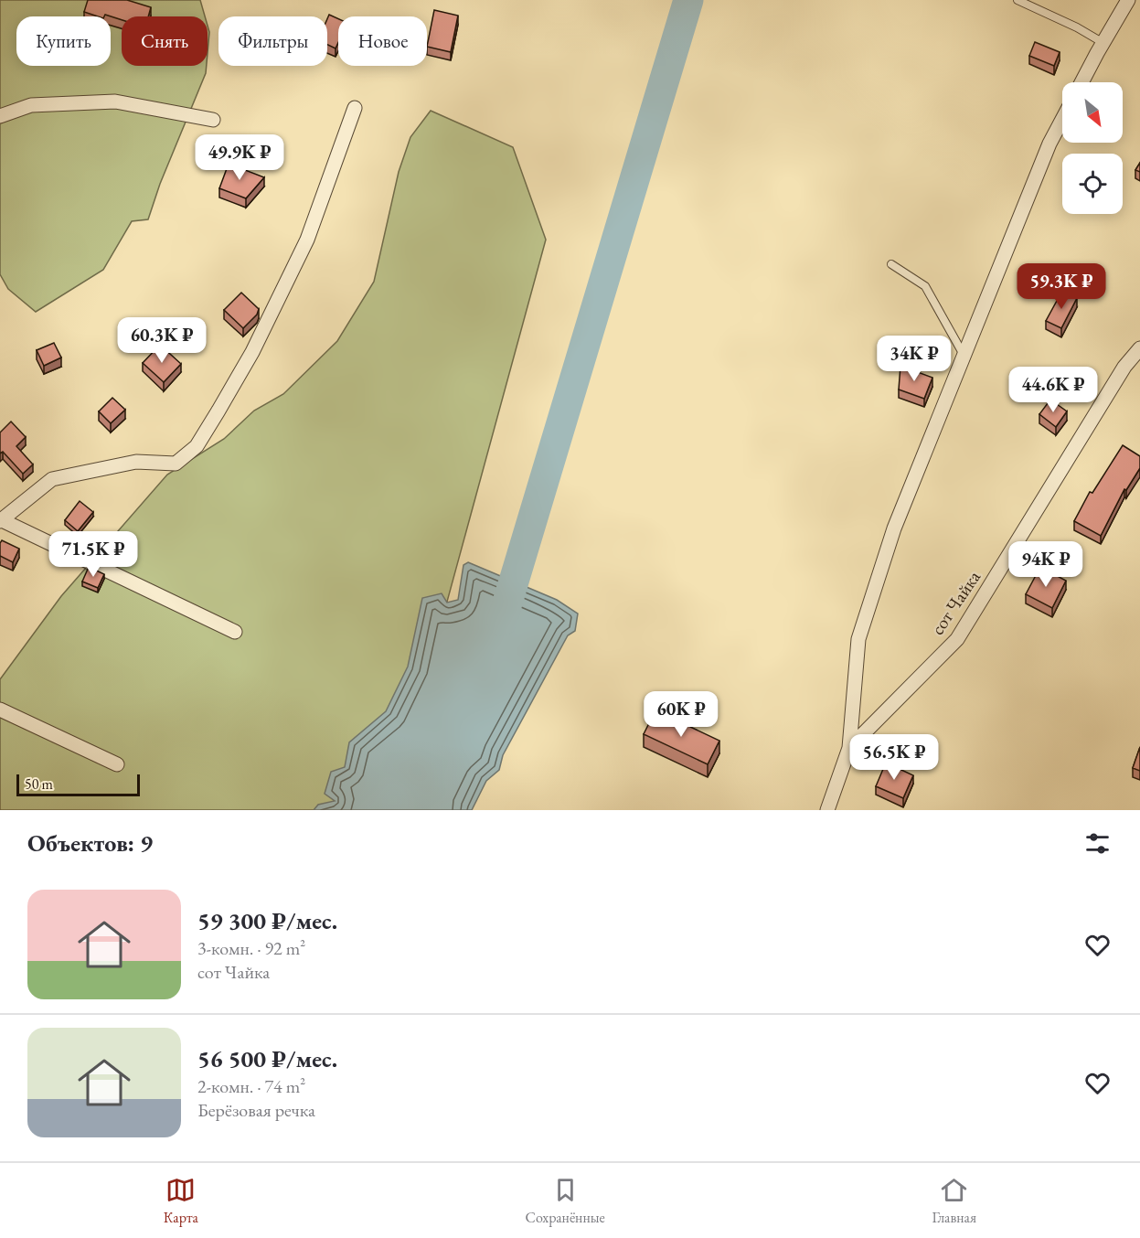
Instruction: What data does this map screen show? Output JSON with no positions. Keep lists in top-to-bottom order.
{
  "streets": {
    "street": ["сот Чайка"]
  },
  "scale_bar": "50 m",
  "north": "bottom right",
  "page": {
    "chip": [
      "Купить",
      "Снять",
      "Фильтры",
      "Новое"
    ],
    "price": [
      "49.9K ₽",
      "59.3K ₽",
      "60.3K ₽",
      "34K ₽",
      "44.6K ₽",
      "71.5K ₽",
      "94K ₽",
      "60K ₽",
      "56.5K ₽"
    ],
    "scale": "50 m",
    "heading": "Объектов: 9",
    "list": [
      {
        "name": "59 300 ₽/мес.",
        "note": "3-комн. · 92 m² · сот Чайка"
      },
      {
        "name": "56 500 ₽/мес.",
        "note": "2-комн. · 74 m² · Берёзовая речка"
      }
    ],
    "tabs": ["Карта", "Сохранённые", "Главная"]
  }
}
